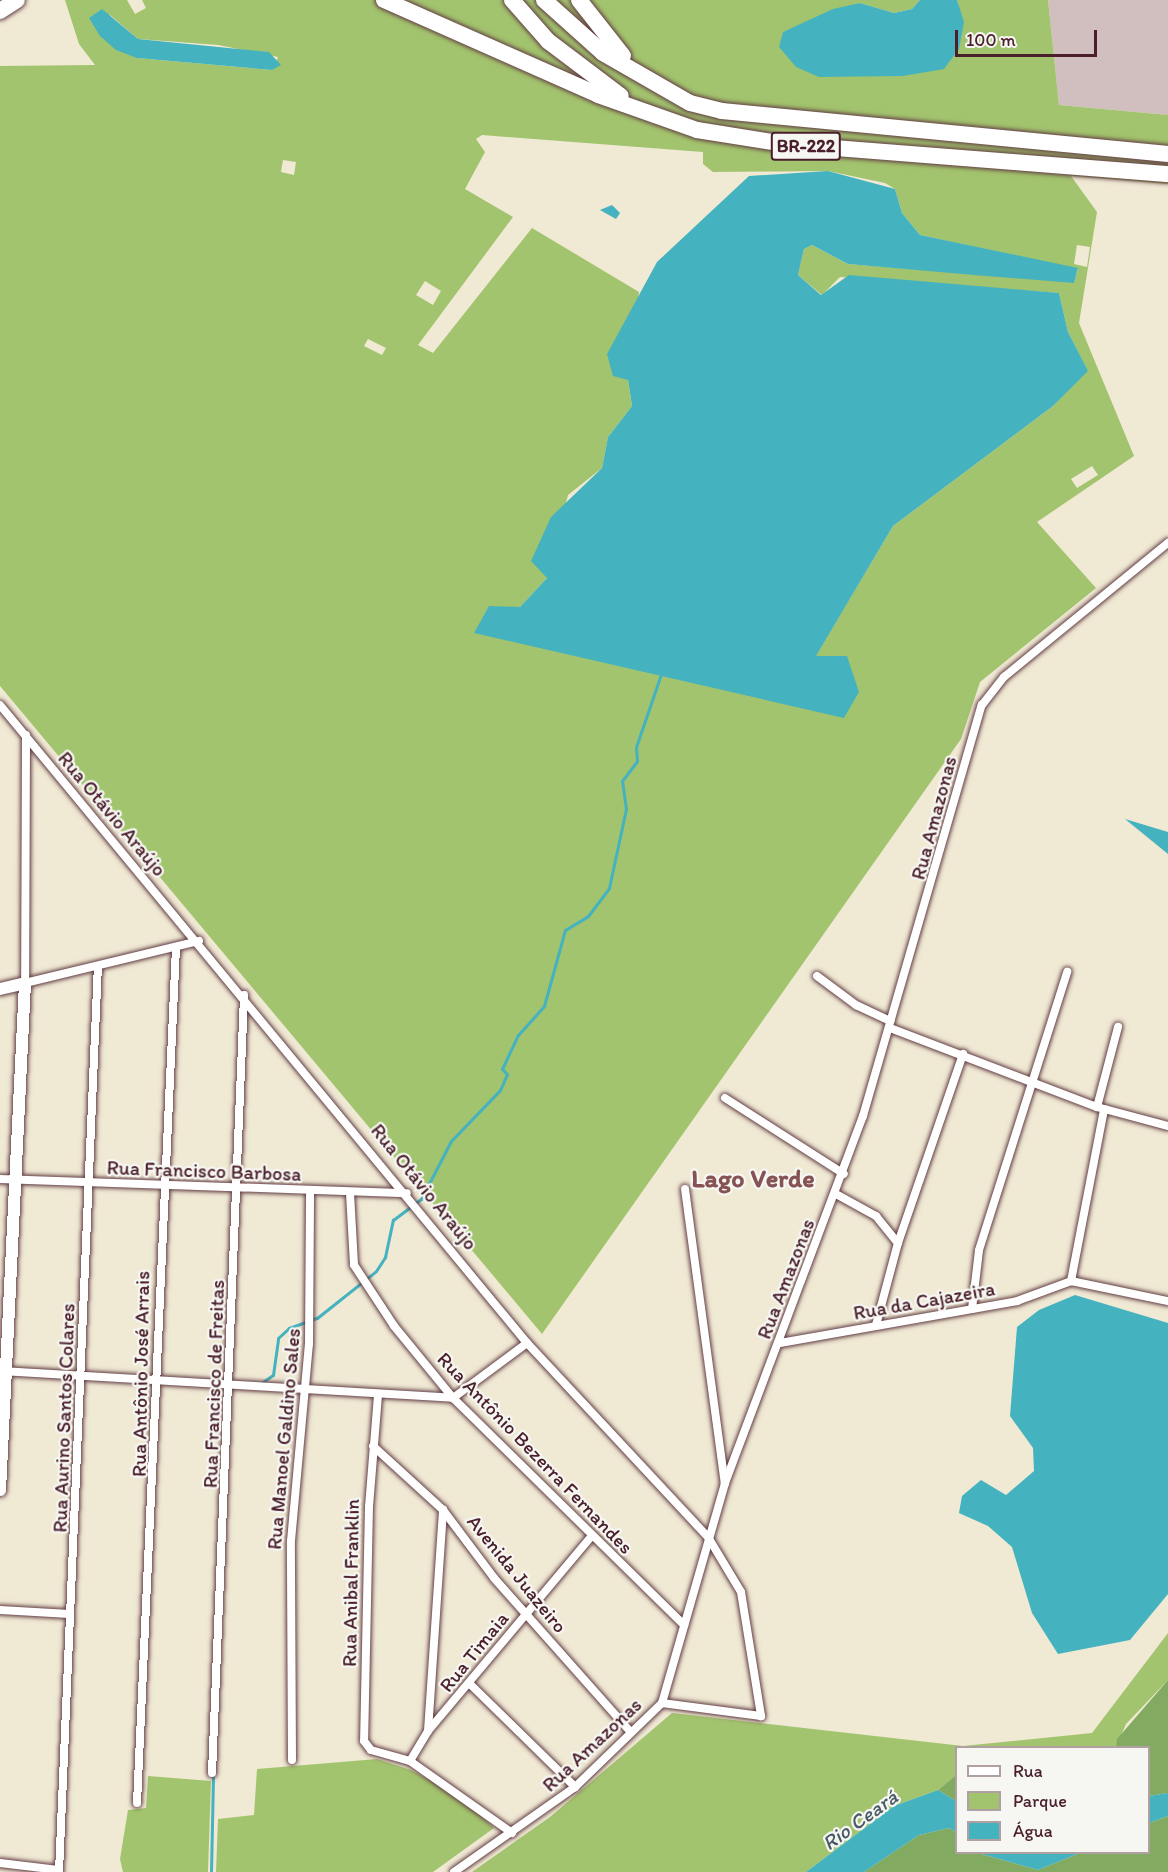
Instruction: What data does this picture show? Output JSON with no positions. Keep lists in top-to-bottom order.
{
  "streets": {
    "highway": ["BR-222"],
    "street": [
      "Rua Otávio Araújo",
      "Rua Amazonas",
      "Rua Francisco Barbosa",
      "Rua da Cajazeira",
      "Rua Antônio José Arrais",
      "Rua Francisco de Freitas",
      "Rua Aurino Santos Colares",
      "Rua Manoel Galdino Sales",
      "Rua Antônio Bezerra Fernandes",
      "Avenida Juazeiro",
      "Rua Anibal Franklin",
      "Rua Timaia"
    ]
  },
  "crossings": [
    ["Rua Otávio Araújo", "Rua Amazonas"],
    ["Rua Otávio Araújo", "Rua Francisco Barbosa"],
    ["Rua Otávio Araújo", "Rua Francisco de Freitas"],
    ["Rua Amazonas", "Rua da Cajazeira"],
    ["Rua Amazonas", "Rua Antônio Bezerra Fernandes"],
    ["Rua Amazonas", "Avenida Juazeiro"],
    ["Rua Francisco Barbosa", "Rua Antônio José Arrais"],
    ["Rua Francisco Barbosa", "Rua Francisco de Freitas"],
    ["Rua Francisco Barbosa", "Rua Aurino Santos Colares"],
    ["Rua Francisco Barbosa", "Rua Manoel Galdino Sales"],
    ["Rua Francisco Barbosa", "Rua Antônio Bezerra Fernandes"],
    ["Rua Antônio Bezerra Fernandes", "Rua Timaia"],
    ["Avenida Juazeiro", "Rua Anibal Franklin"],
    ["Avenida Juazeiro", "Rua Timaia"],
    ["Rua Anibal Franklin", "Rua Timaia"]
  ],
  "districts": ["Lago Verde"],
  "water": ["Rio Ceará"],
  "legend": ["Rua", "Parque", "Água"],
  "scale_bar": "100 m"
}
